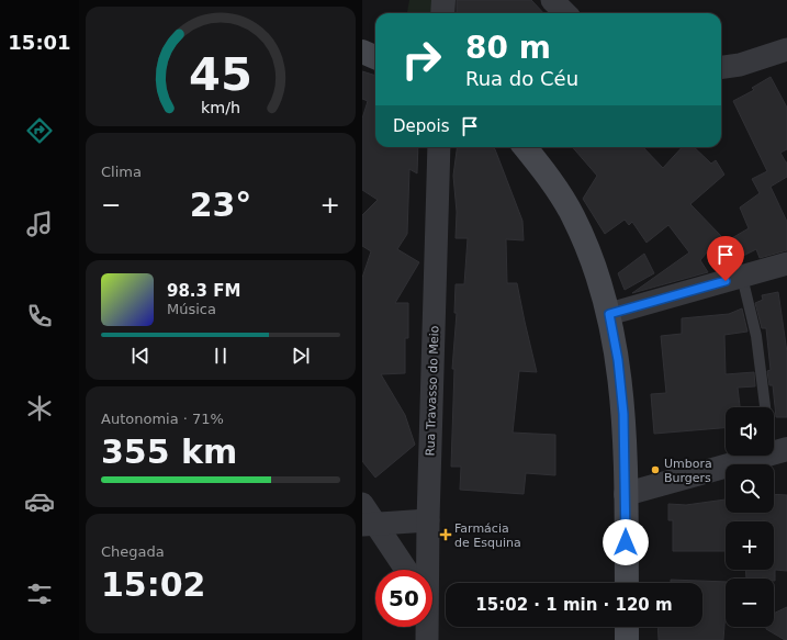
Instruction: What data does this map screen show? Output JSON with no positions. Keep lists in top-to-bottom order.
{
  "streets": {
    "street": ["Rua Travasso do Meio"]
  },
  "places": {
    "other": ["Umbora Burgers"],
    "health": ["Farmácia de Esquina"]
  },
  "page": {
    "tabs": "15:01",
    "turn": ["80 m", "Rua do Céu"],
    "then": "Depois",
    "tile": [
      "Clima",
      ["Autonomia · 71%", "355 km"],
      ["Chegada", "15:02"]
    ],
    "heat": ["−", "23°", "+"],
    "song": ["98.3 FM", "Música"],
    "map_buttons": ["+", "−"],
    "limit": "50",
    "trip": "15:02 · 1 min · 120 m",
    "gauge": ["45", "km/h"]
  }
}
